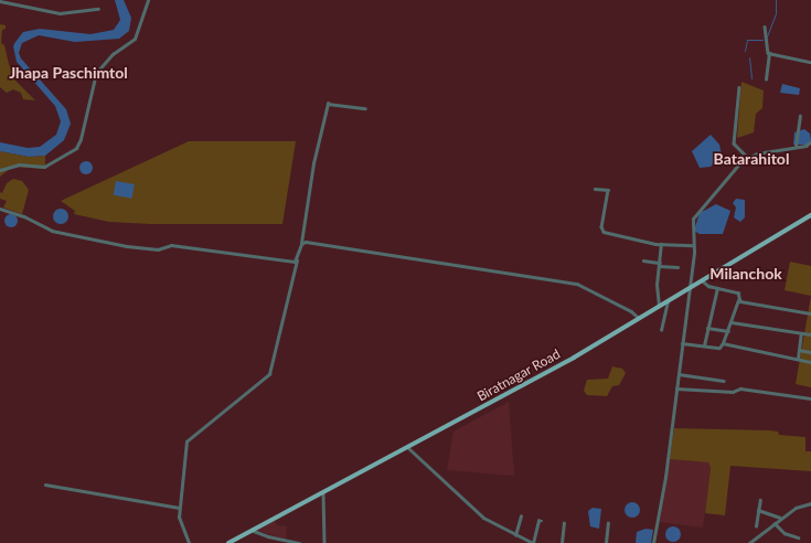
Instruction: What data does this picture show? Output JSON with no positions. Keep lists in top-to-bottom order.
{
  "streets": {
    "main road": ["Biratnagar Road"]
  },
  "districts": ["Jhapa Paschimtol", "Batarahitol", "Milanchok"]
}
